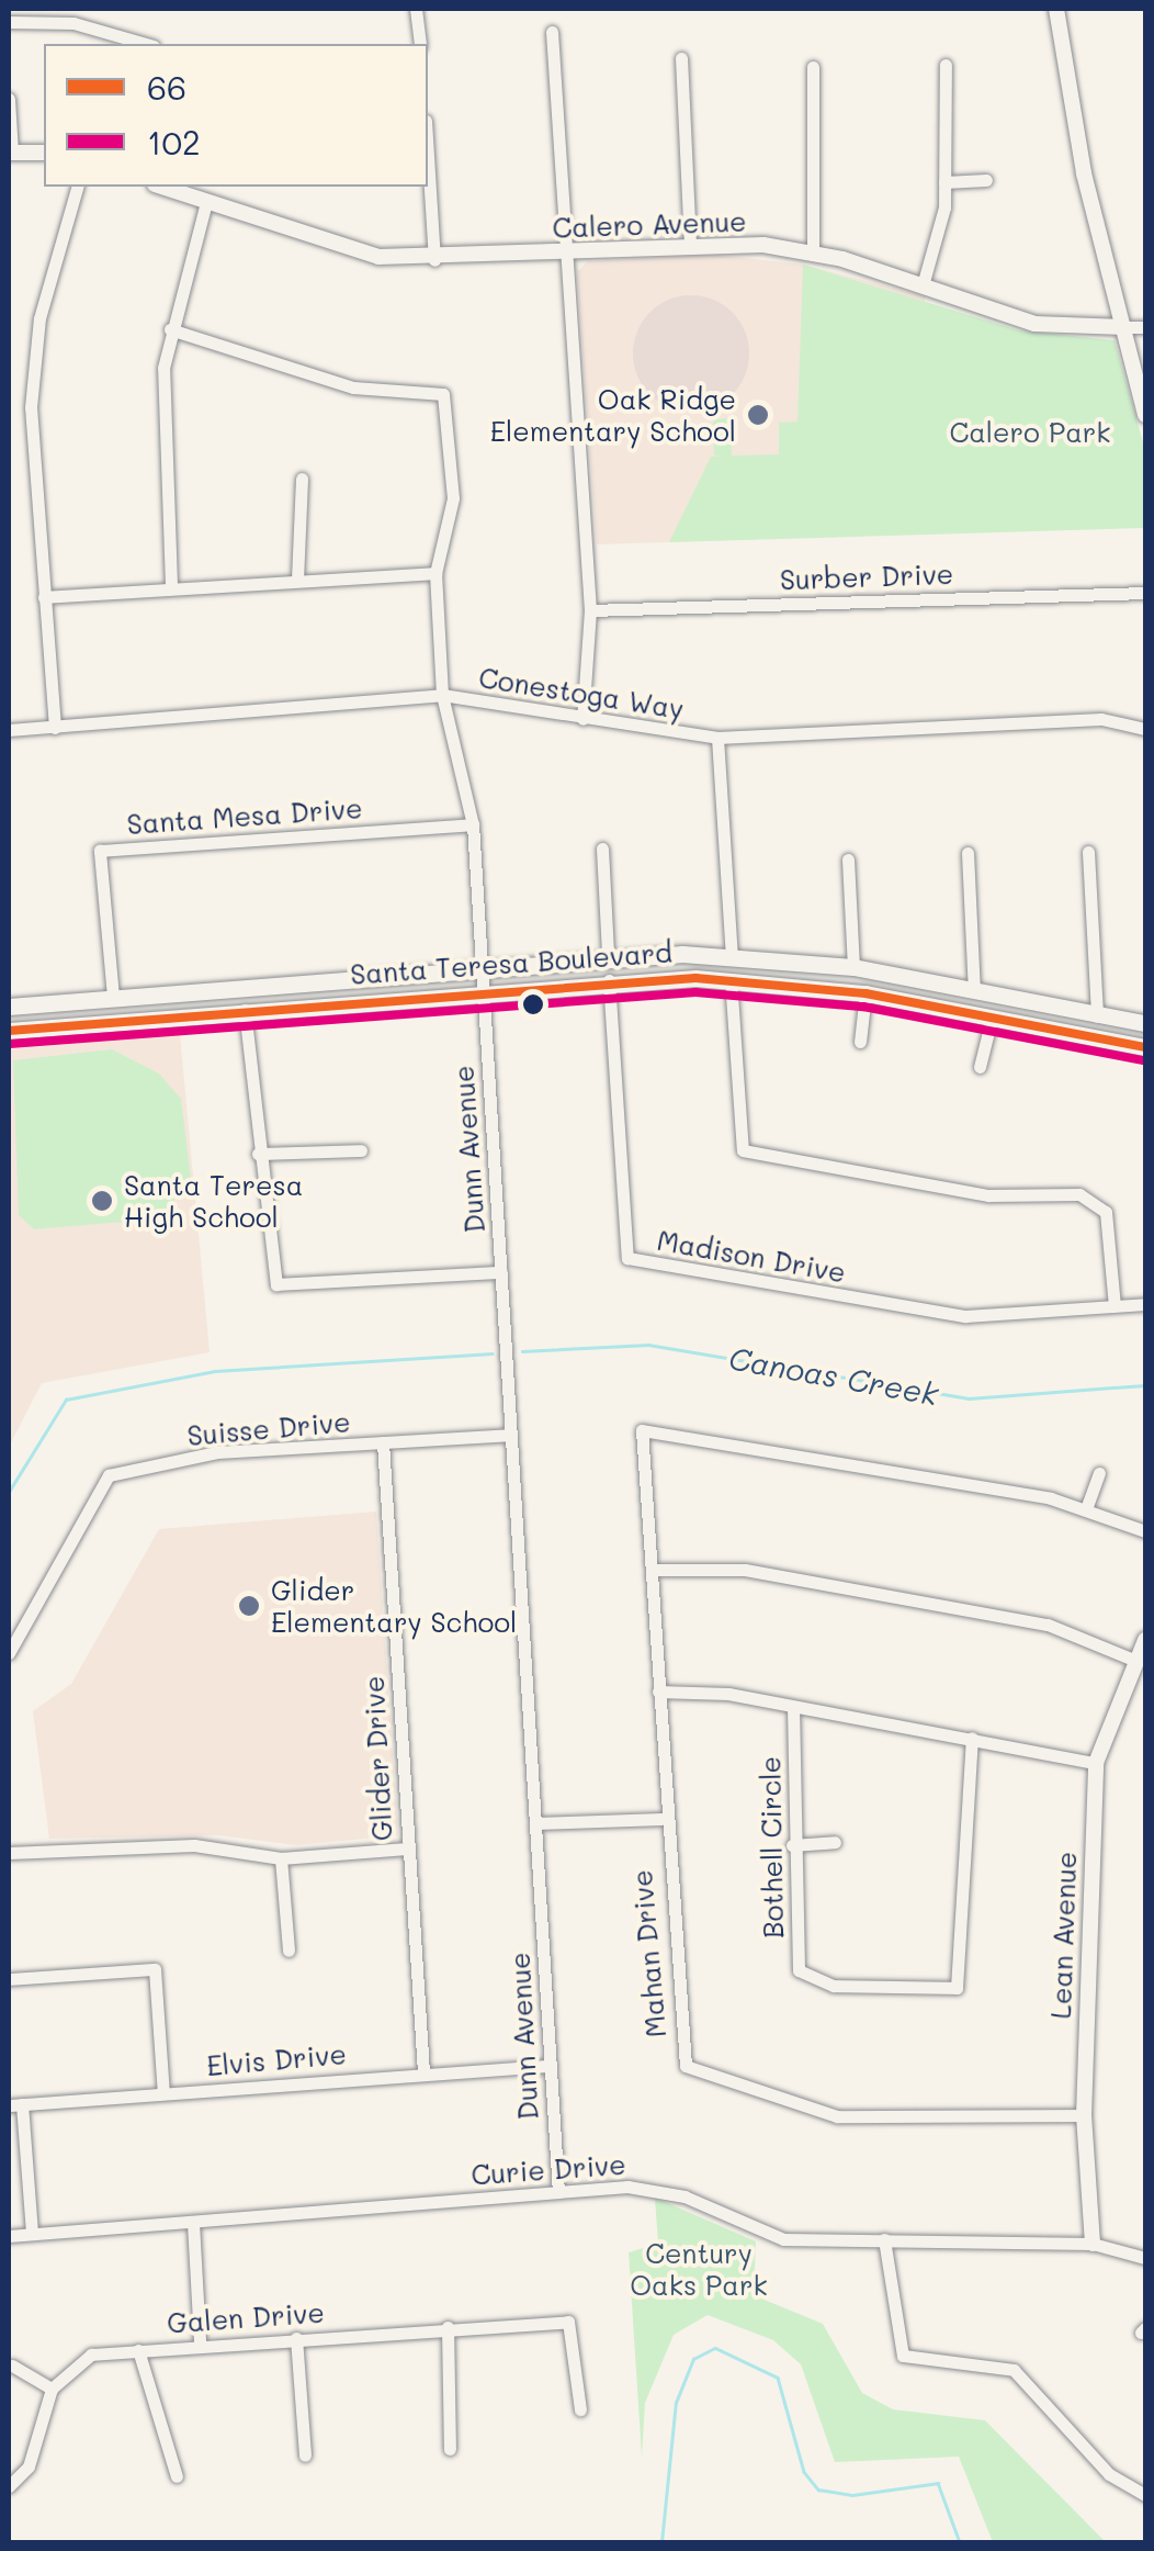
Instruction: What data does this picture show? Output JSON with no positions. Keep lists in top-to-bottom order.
{
  "streets": {
    "main road": ["Santa Teresa Boulevard"],
    "street": [
      "Calero Avenue",
      "Surber Drive",
      "Conestoga Way",
      "Santa Mesa Drive",
      "Dunn Avenue",
      "Madison Drive",
      "Suisse Drive",
      "Glider Drive",
      "Bothell Circle",
      "Lean Avenue",
      "Mahan Drive",
      "Elvis Drive",
      "Curie Drive",
      "Galen Drive"
    ]
  },
  "crossings": [
    ["Conestoga Way", "Dunn Avenue"],
    ["Santa Mesa Drive", "Santa Teresa Boulevard"],
    ["Santa Mesa Drive", "Dunn Avenue"],
    ["Santa Teresa Boulevard", "Dunn Avenue"],
    ["Santa Teresa Boulevard", "Madison Drive"],
    ["Dunn Avenue", "Suisse Drive"],
    ["Dunn Avenue", "Elvis Drive"],
    ["Dunn Avenue", "Curie Drive"],
    ["Suisse Drive", "Glider Drive"],
    ["Glider Drive", "Elvis Drive"],
    ["Lean Avenue", "Mahan Drive"],
    ["Lean Avenue", "Curie Drive"]
  ],
  "water": ["Canoas Creek"],
  "parks": ["Calero Park", "Century Oaks Park"],
  "places": ["Oak Ridge Elementary School", "Santa Teresa High School", "Glider Elementary School"],
  "lines": ["transit line 66", "transit line 102"],
  "legend": ["66", "102"]
}
